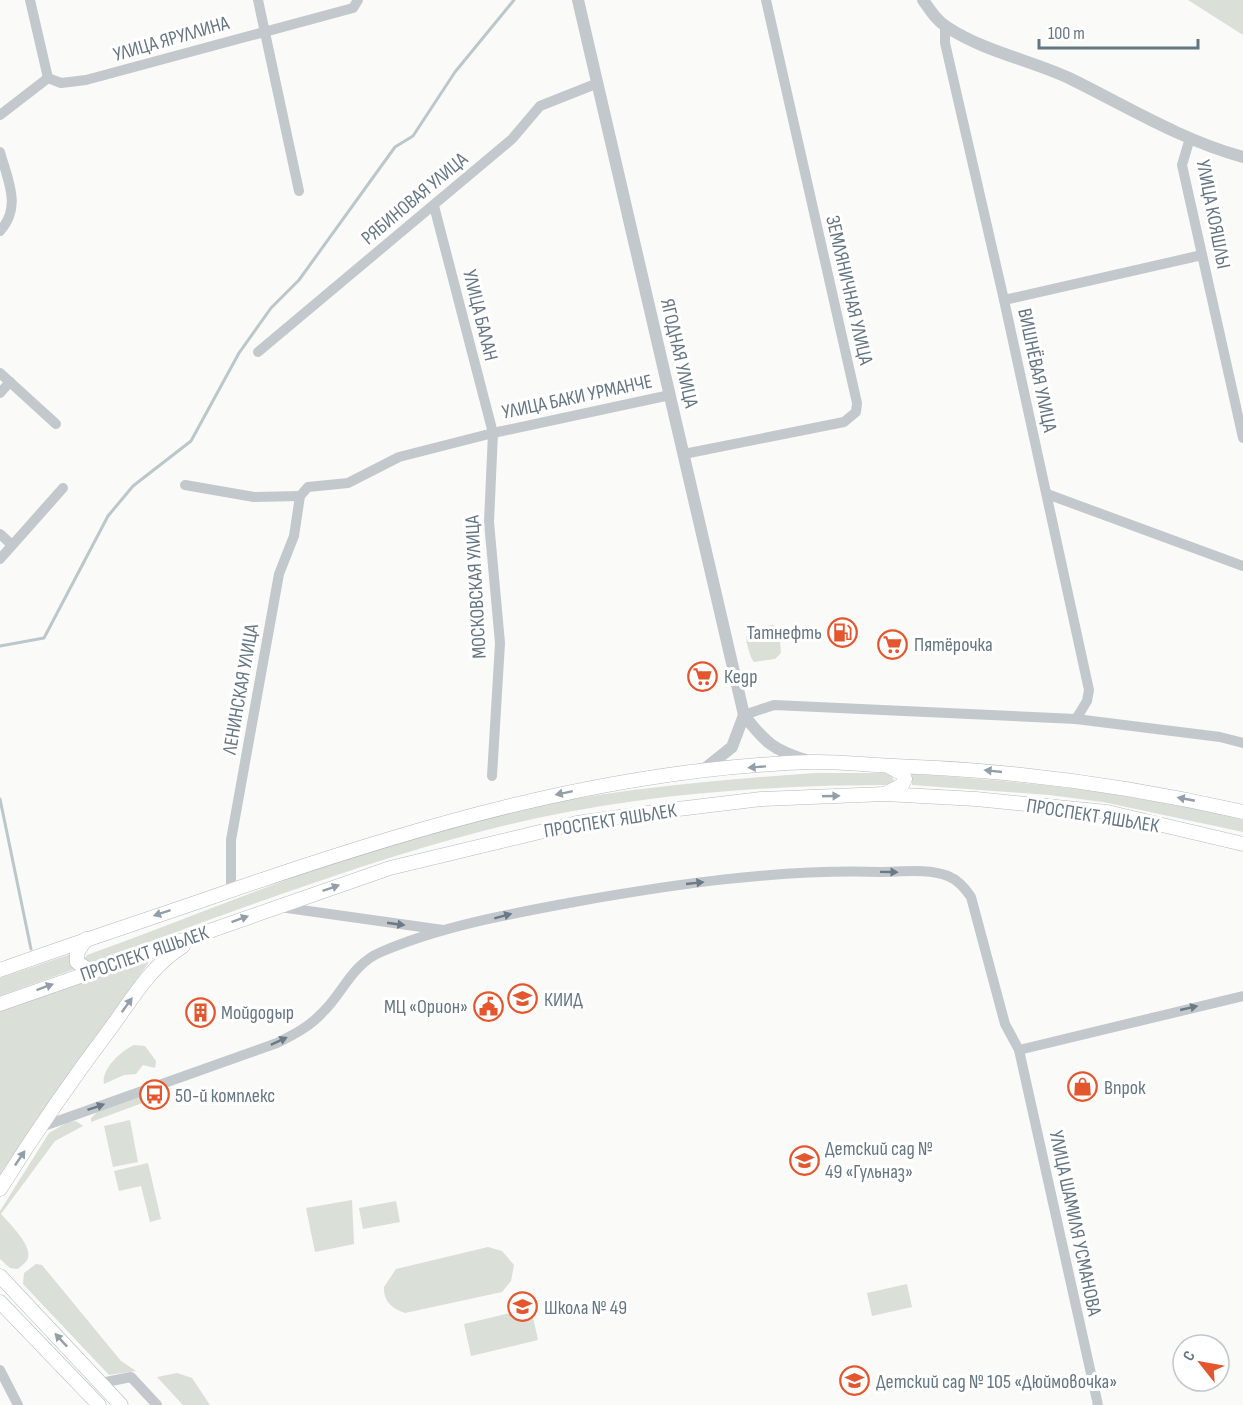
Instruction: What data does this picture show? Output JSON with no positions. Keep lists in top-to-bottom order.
{
  "streets": {
    "main road": ["ПРОСПЕКТ ЯШЬЛЕК"],
    "street": [
      "УЛИЦА ЯРУЛЛИНА",
      "РЯБИНОВАЯ УЛИЦА",
      "УЛИЦА КОЯШЛЫ",
      "ЗЕМЛЯНИЧНАЯ УЛИЦА",
      "УЛИЦА БАЛАН",
      "ЯГОДНАЯ УЛИЦА",
      "ВИШНЁВАЯ УЛИЦА",
      "УЛИЦА БАКИ УРМАНЧЕ",
      "МОСКОВСКАЯ УЛИЦА",
      "ЛЕНИНСКАЯ УЛИЦА",
      "УЛИЦА ШАМИЛЯ УСМАНОВА"
    ]
  },
  "crossings": [
    ["РЯБИНОВАЯ УЛИЦА", "УЛИЦА БАЛАН"],
    ["РЯБИНОВАЯ УЛИЦА", "ЯГОДНАЯ УЛИЦА"],
    ["ЗЕМЛЯНИЧНАЯ УЛИЦА", "ЯГОДНАЯ УЛИЦА"],
    ["УЛИЦА БАЛАН", "УЛИЦА БАКИ УРМАНЧЕ"],
    ["УЛИЦА БАЛАН", "МОСКОВСКАЯ УЛИЦА"],
    ["ЯГОДНАЯ УЛИЦА", "УЛИЦА БАКИ УРМАНЧЕ"],
    ["УЛИЦА БАКИ УРМАНЧЕ", "МОСКОВСКАЯ УЛИЦА"],
    ["УЛИЦА БАКИ УРМАНЧЕ", "ЛЕНИНСКАЯ УЛИЦА"],
    ["ЛЕНИНСКАЯ УЛИЦА", "ПРОСПЕКТ ЯШЬЛЕК"]
  ],
  "one_way": ["УЛИЦА ШАМИЛЯ УСМАНОВА"],
  "places": {
    "fuel station": ["Татнефть"],
    "supermarket": ["Пятёрочка", "Кедр"],
    "school or university": [
      "КИИД",
      "Детский сад № 49 «Гульназ»",
      "Школа № 49",
      "Детский сад № 105 «Дюймовочка»"
    ],
    "public building": ["МЦ «Орион»"],
    "building": ["Мойдодыр"],
    "shop": ["Впрок"],
    "bus stop": ["50-й комплекс"]
  },
  "scale_bar": "100 m",
  "north": "top left"
}
